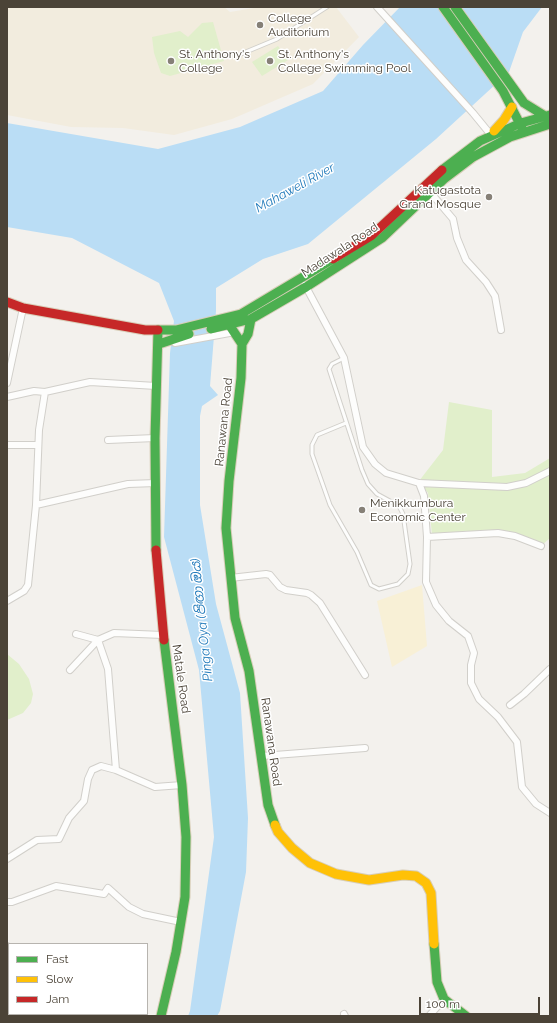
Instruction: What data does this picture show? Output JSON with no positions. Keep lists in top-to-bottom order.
{
  "streets": {
    "main road": ["Madawala Road", "Ranawana Road", "Matale Road"]
  },
  "crossings": [
    ["Madawala Road", "Matale Road"]
  ],
  "water": ["Mahaweli River", "Pinga Oya (පිඟා ඔය)"],
  "places": [
    "College Auditorium",
    "St. Anthony's College",
    "St. Anthony's College Swimming Pool",
    "Katugastota Grand Mosque",
    "Menikkumbura Economic Center"
  ],
  "legend": ["Fast", "Slow", "Jam"],
  "scale_bar": "100 m"
}
